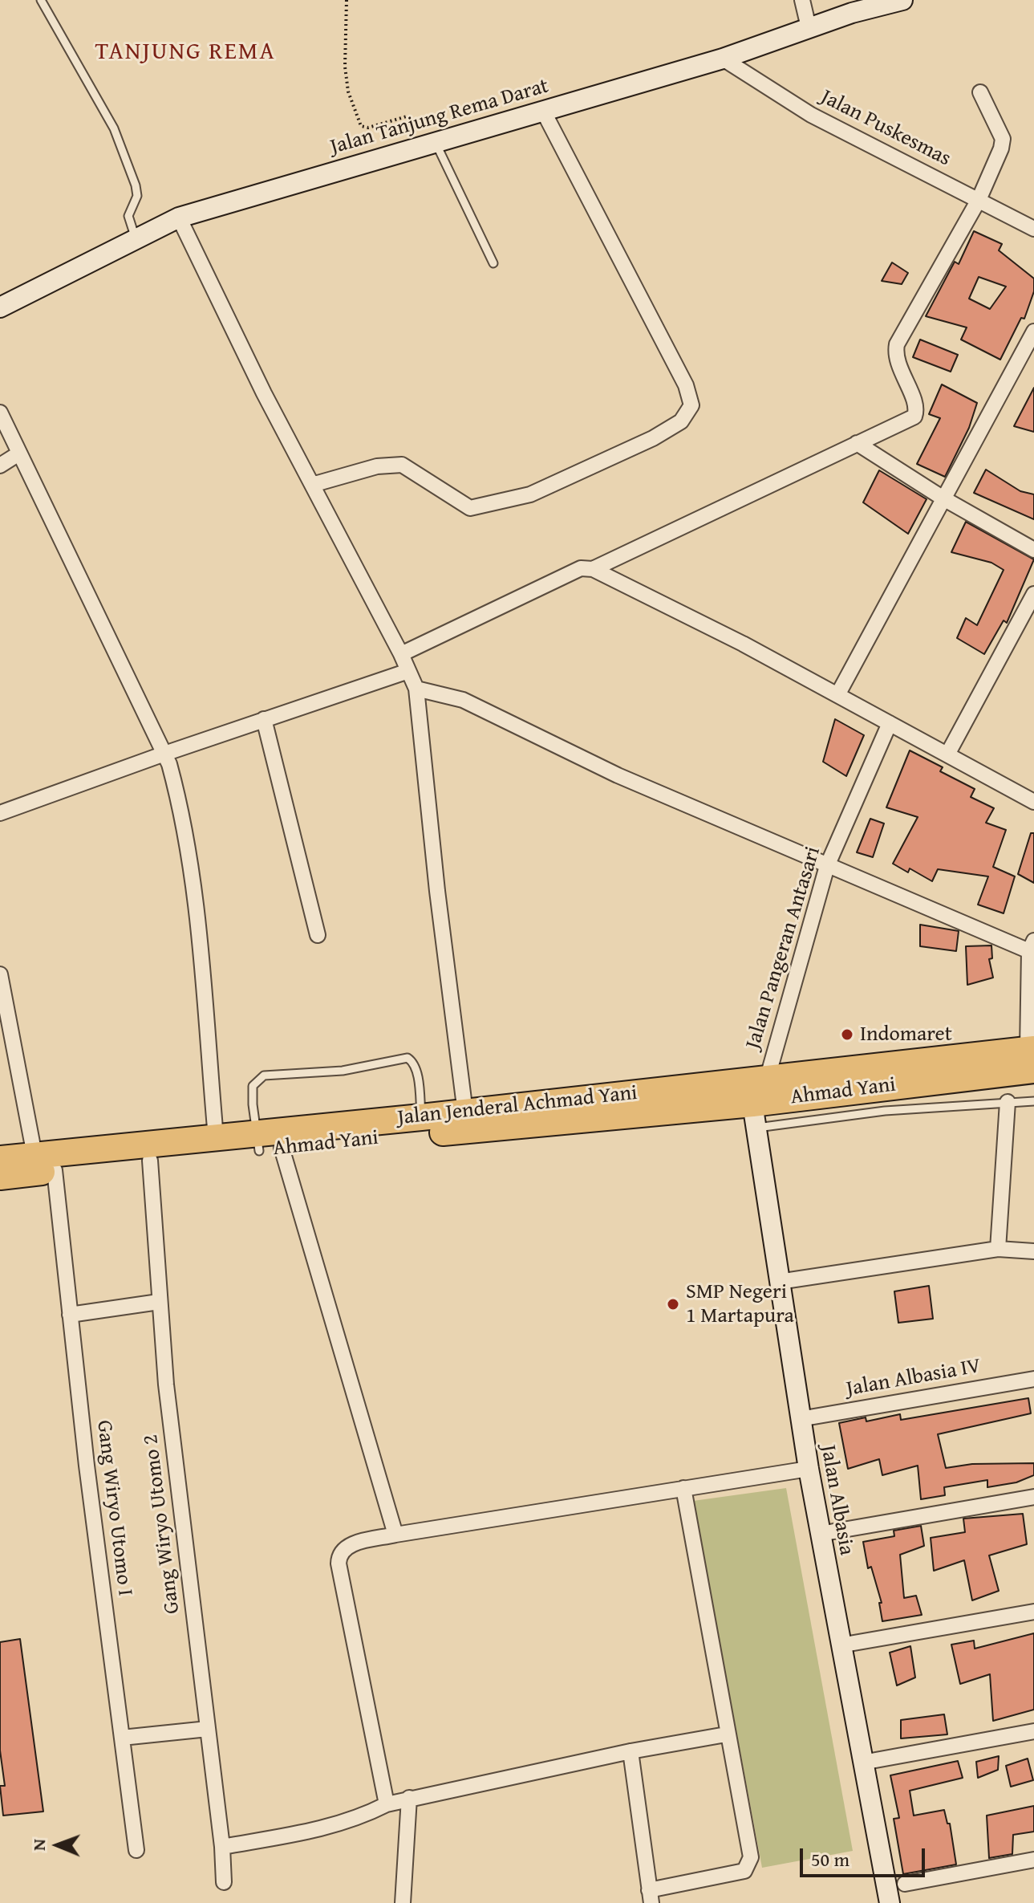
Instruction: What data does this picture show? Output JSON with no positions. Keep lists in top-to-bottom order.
{
  "streets": {
    "highway": ["Ahmad Yani", "Jalan Jenderal Achmad Yani"],
    "street": [
      "Jalan Tanjung Rema Darat",
      "Jalan Puskesmas",
      "Jalan Pangeran Antasari",
      "Jalan Albasia IV",
      "Jalan Albasia",
      "Gang Wiryo Utomo I",
      "Gang Wiryo Utomo 2"
    ]
  },
  "crossings": [
    ["Jalan Tanjung Rema Darat", "Jalan Puskesmas"],
    ["Jalan Pangeran Antasari", "Jalan Jenderal Achmad Yani"],
    ["Ahmad Yani", "Jalan Jenderal Achmad Yani"],
    ["Ahmad Yani", "Jalan Albasia"],
    ["Ahmad Yani", "Gang Wiryo Utomo I"],
    ["Ahmad Yani", "Gang Wiryo Utomo 2"],
    ["Jalan Jenderal Achmad Yani", "Gang Wiryo Utomo I"],
    ["Jalan Albasia IV", "Jalan Albasia"]
  ],
  "districts": ["TANJUNG REMA"],
  "places": ["Indomaret", "SMP Negeri 1 Martapura"],
  "scale_bar": "50 m",
  "north": "left"
}
